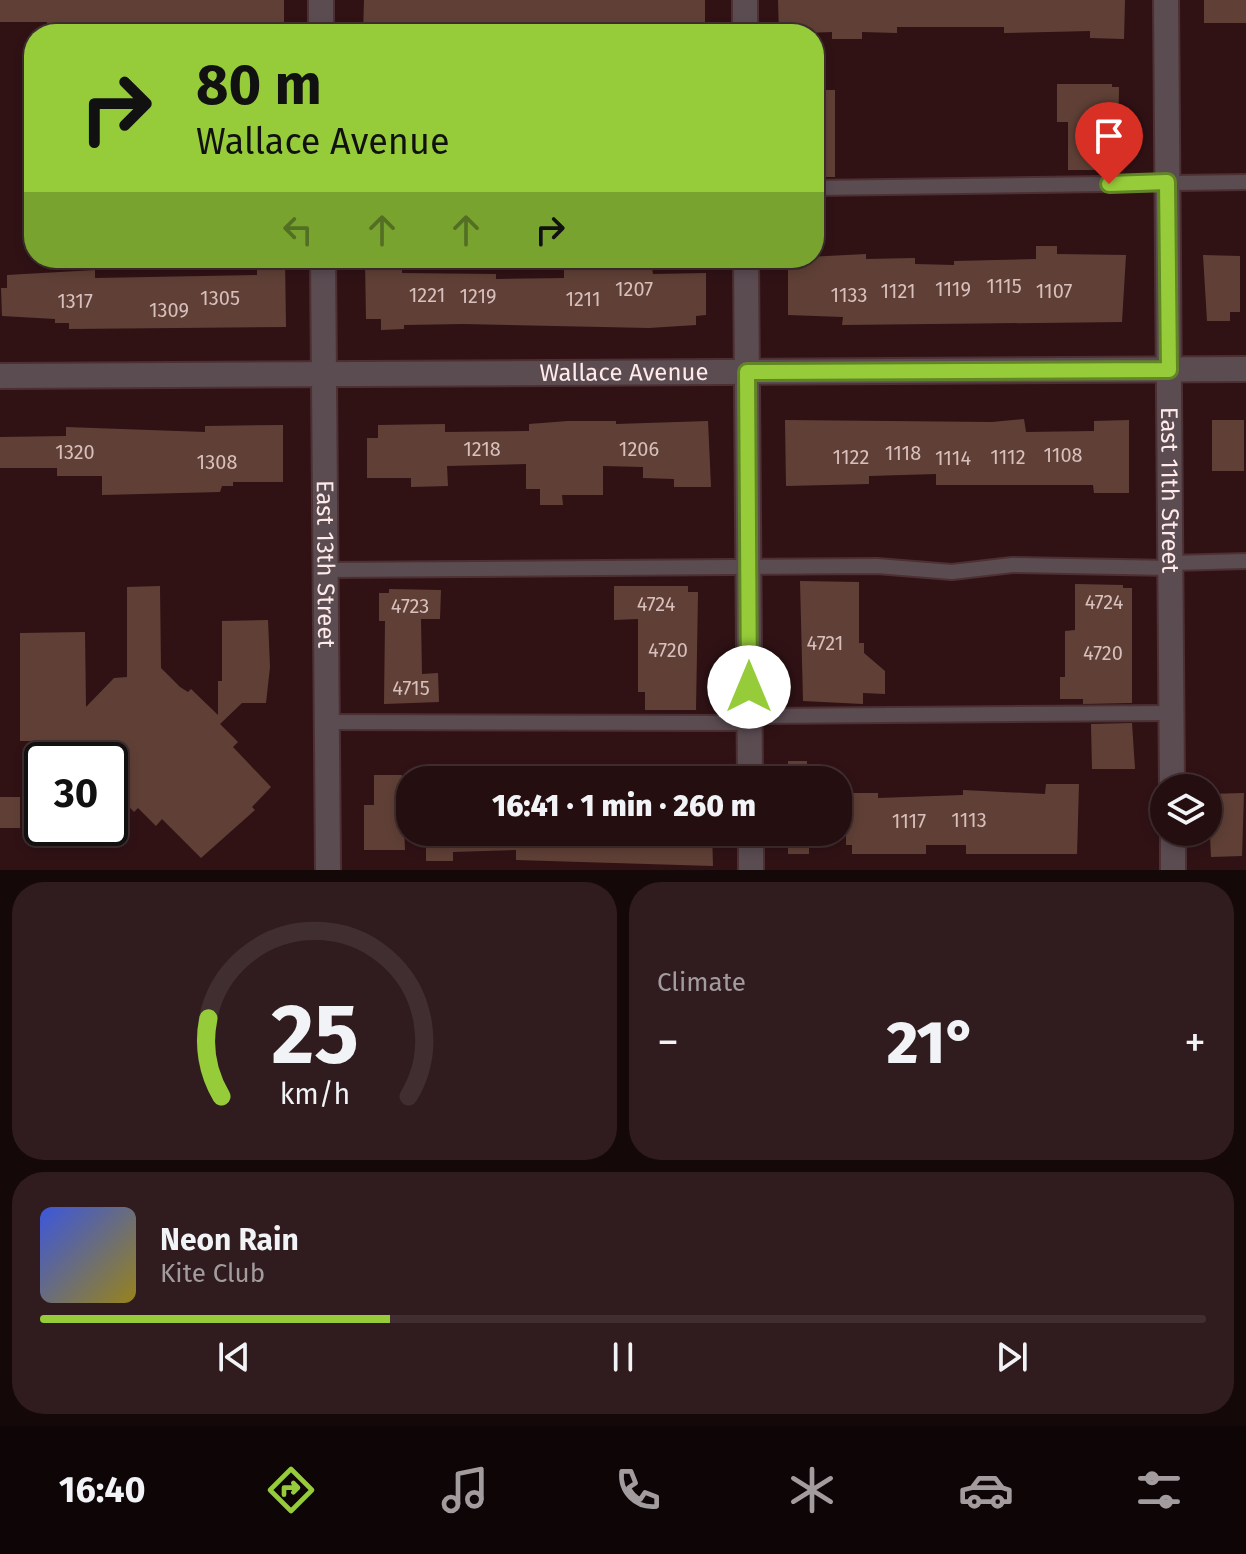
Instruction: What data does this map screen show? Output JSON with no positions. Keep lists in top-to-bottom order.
{
  "streets": {
    "street": ["Wallace Avenue", "East 11th Street", "East 13th Street"]
  },
  "crossings": [
    ["Wallace Avenue", "East 11th Street"],
    ["Wallace Avenue", "East 13th Street"]
  ],
  "house_numbers": [
    "1115",
    "1207",
    "1119",
    "1121",
    "1107",
    "1221",
    "1133",
    "1219",
    "1305",
    "1211",
    "1317",
    "1309",
    "1218",
    "1206",
    "1320",
    "1118",
    "1108",
    "1122",
    "1112",
    "1114",
    "1308",
    "4724",
    "4724",
    "4723",
    "4721",
    "4720",
    "4720",
    "4715",
    "1113",
    "1117"
  ],
  "page": {
    "turn": ["80 m", "Wallace Avenue"],
    "limit": "30",
    "trip": "16:41 · 1 min · 260 m",
    "tile": "Climate",
    "heat": ["−", "21°", "+"],
    "song": ["Neon Rain", "Kite Club"],
    "tabs": "16:40",
    "gauge": ["25", "km/h"]
  }
}
